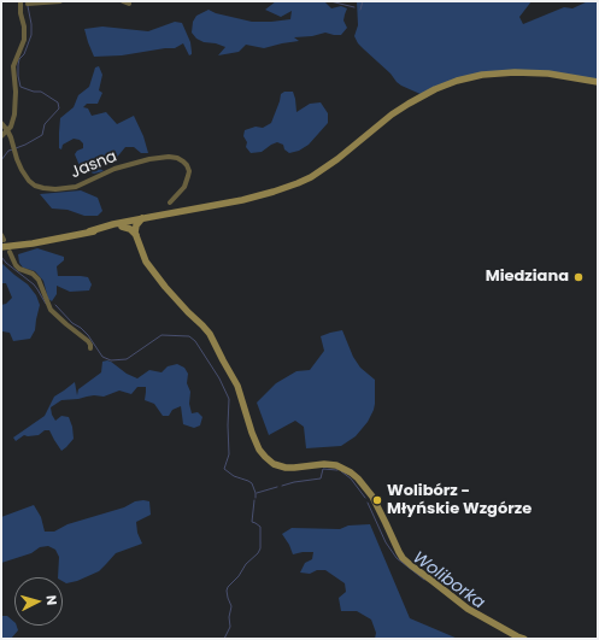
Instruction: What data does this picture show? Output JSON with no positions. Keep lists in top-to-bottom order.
{
  "streets": {
    "street": ["Jasna"]
  },
  "water": ["Woliborka"],
  "places": ["Miedziana", "Wolibórz - Młyńskie Wzgórze"],
  "north": "right"
}
